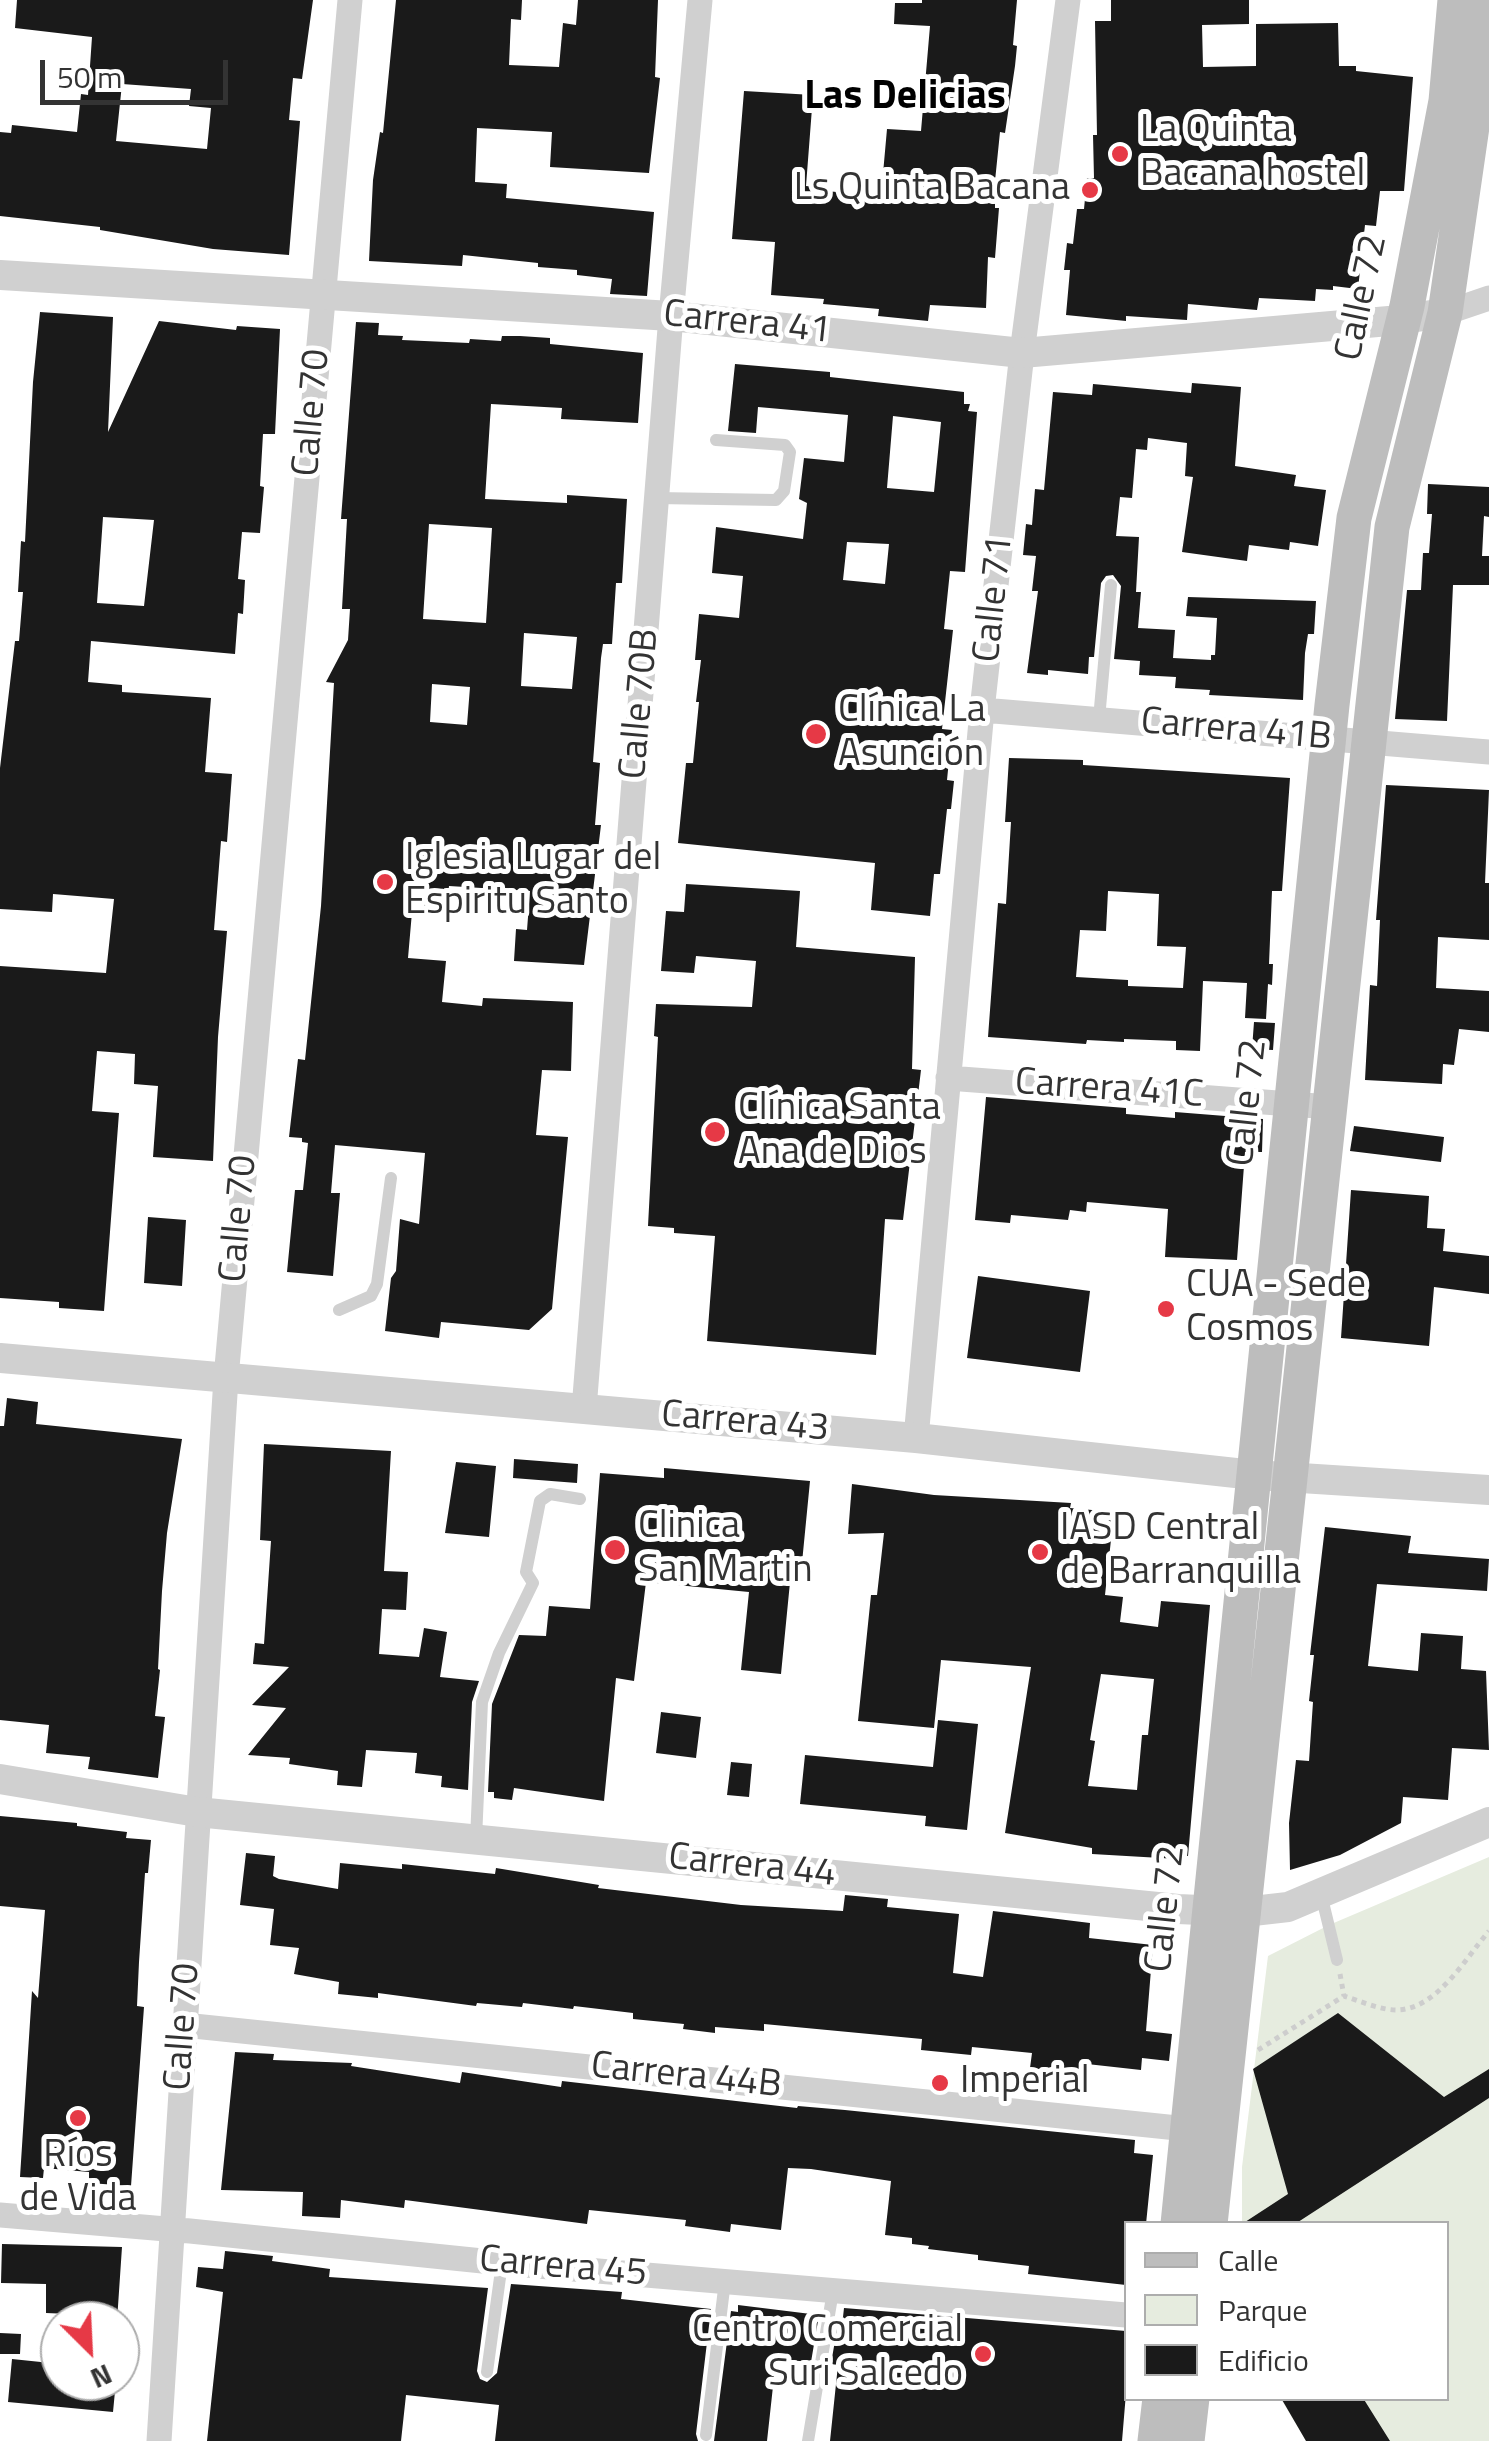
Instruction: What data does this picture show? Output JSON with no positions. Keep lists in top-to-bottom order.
{
  "streets": {
    "main road": ["Calle 72"],
    "street": [
      "Carrera 41",
      "Calle 70",
      "Calle 71",
      "Calle 70B",
      "Carrera 41B",
      "Carrera 41C",
      "Carrera 43",
      "Carrera 44",
      "Carrera 44B",
      "Carrera 45"
    ]
  },
  "crossings": [
    ["Calle 72", "Carrera 41"],
    ["Calle 72", "Carrera 41B"],
    ["Calle 72", "Carrera 41C"],
    ["Calle 72", "Carrera 43"],
    ["Calle 72", "Carrera 44"],
    ["Calle 72", "Carrera 44B"],
    ["Carrera 41", "Calle 70"],
    ["Carrera 41", "Calle 71"],
    ["Carrera 41", "Calle 70B"],
    ["Calle 70", "Carrera 43"],
    ["Calle 70", "Carrera 44"],
    ["Calle 70", "Carrera 44B"],
    ["Calle 70", "Carrera 45"],
    ["Calle 71", "Carrera 41B"],
    ["Calle 71", "Carrera 41C"],
    ["Calle 71", "Carrera 43"],
    ["Calle 70B", "Carrera 43"]
  ],
  "districts": ["Las Delicias"],
  "places": [
    "La Quinta Bacana hostel",
    "Ls Quinta Bacana",
    "Clínica La Asunción",
    "Iglesia Lugar del Espiritu Santo",
    "Clínica Santa Ana de Dios",
    "CUA - Sede Cosmos",
    "Clinica San Martin",
    "IASD Central de Barranquilla",
    "Imperial",
    "Ríos de Vida",
    "Centro Comercial Suri Salcedo"
  ],
  "legend": ["Calle", "Parque", "Edificio"],
  "scale_bar": "50 m",
  "north": "bottom right"
}
